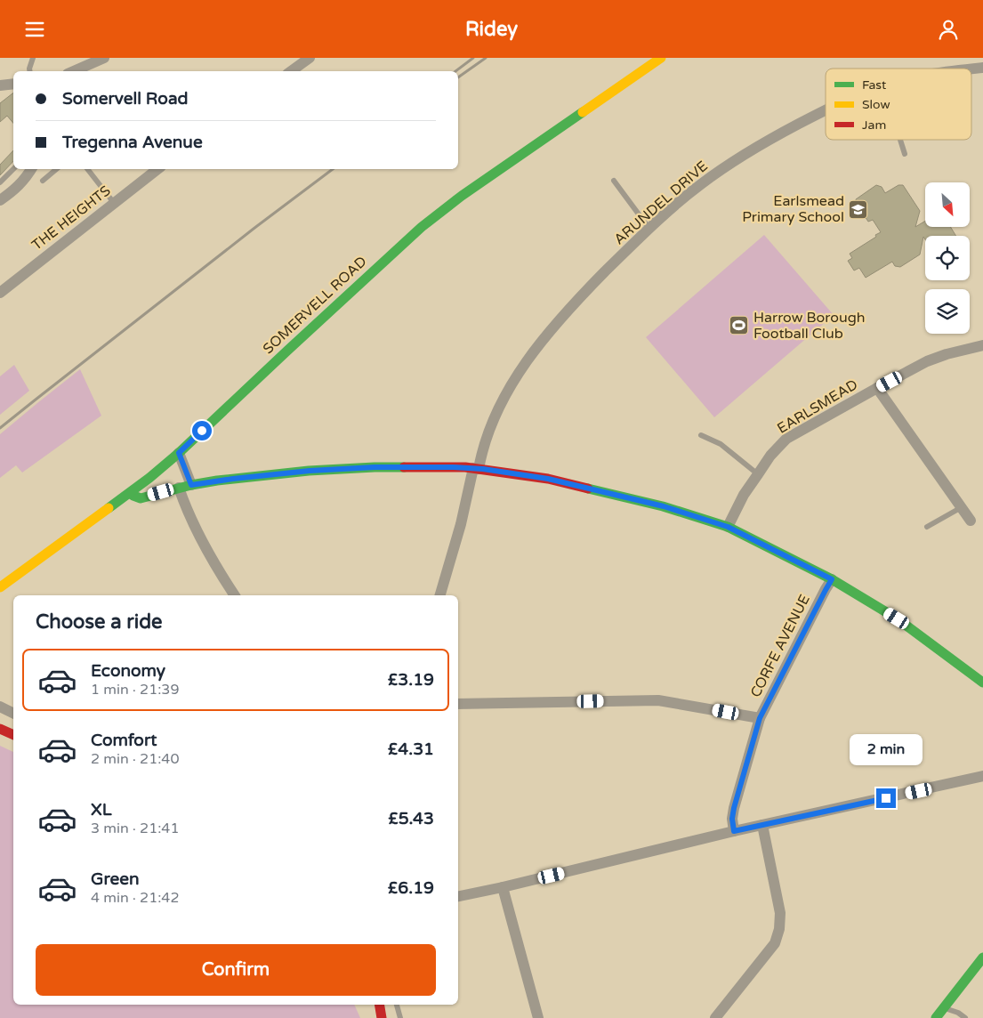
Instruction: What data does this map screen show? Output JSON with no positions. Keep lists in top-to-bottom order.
{
  "streets": {
    "street": [
      "ARUNDEL DRIVE",
      "THE HEIGHTS",
      "SOMERVELL ROAD",
      "EARLSMEAD",
      "CORFE AVENUE"
    ]
  },
  "places": {
    "school or university": ["Earlsmead Primary School"],
    "sports": ["Harrow Borough Football Club"]
  },
  "legend": ["Fast", "Slow", "Jam"],
  "north": "bottom right",
  "page": {
    "header": "Ridey",
    "banner": ["Somervell Road", "Tregenna Avenue"],
    "heading": "Choose a ride",
    "list": [
      {
        "name": "Economy",
        "note": "1 min · 21:39",
        "value": "£3.19"
      },
      {
        "name": "Comfort",
        "note": "2 min · 21:40",
        "value": "£4.31"
      },
      {
        "name": "XL",
        "note": "3 min · 21:41",
        "value": "£5.43"
      },
      {
        "name": "Green",
        "note": "4 min · 21:42",
        "value": "£6.19"
      }
    ],
    "bubble": "2 min",
    "buttons": "Confirm"
  }
}
